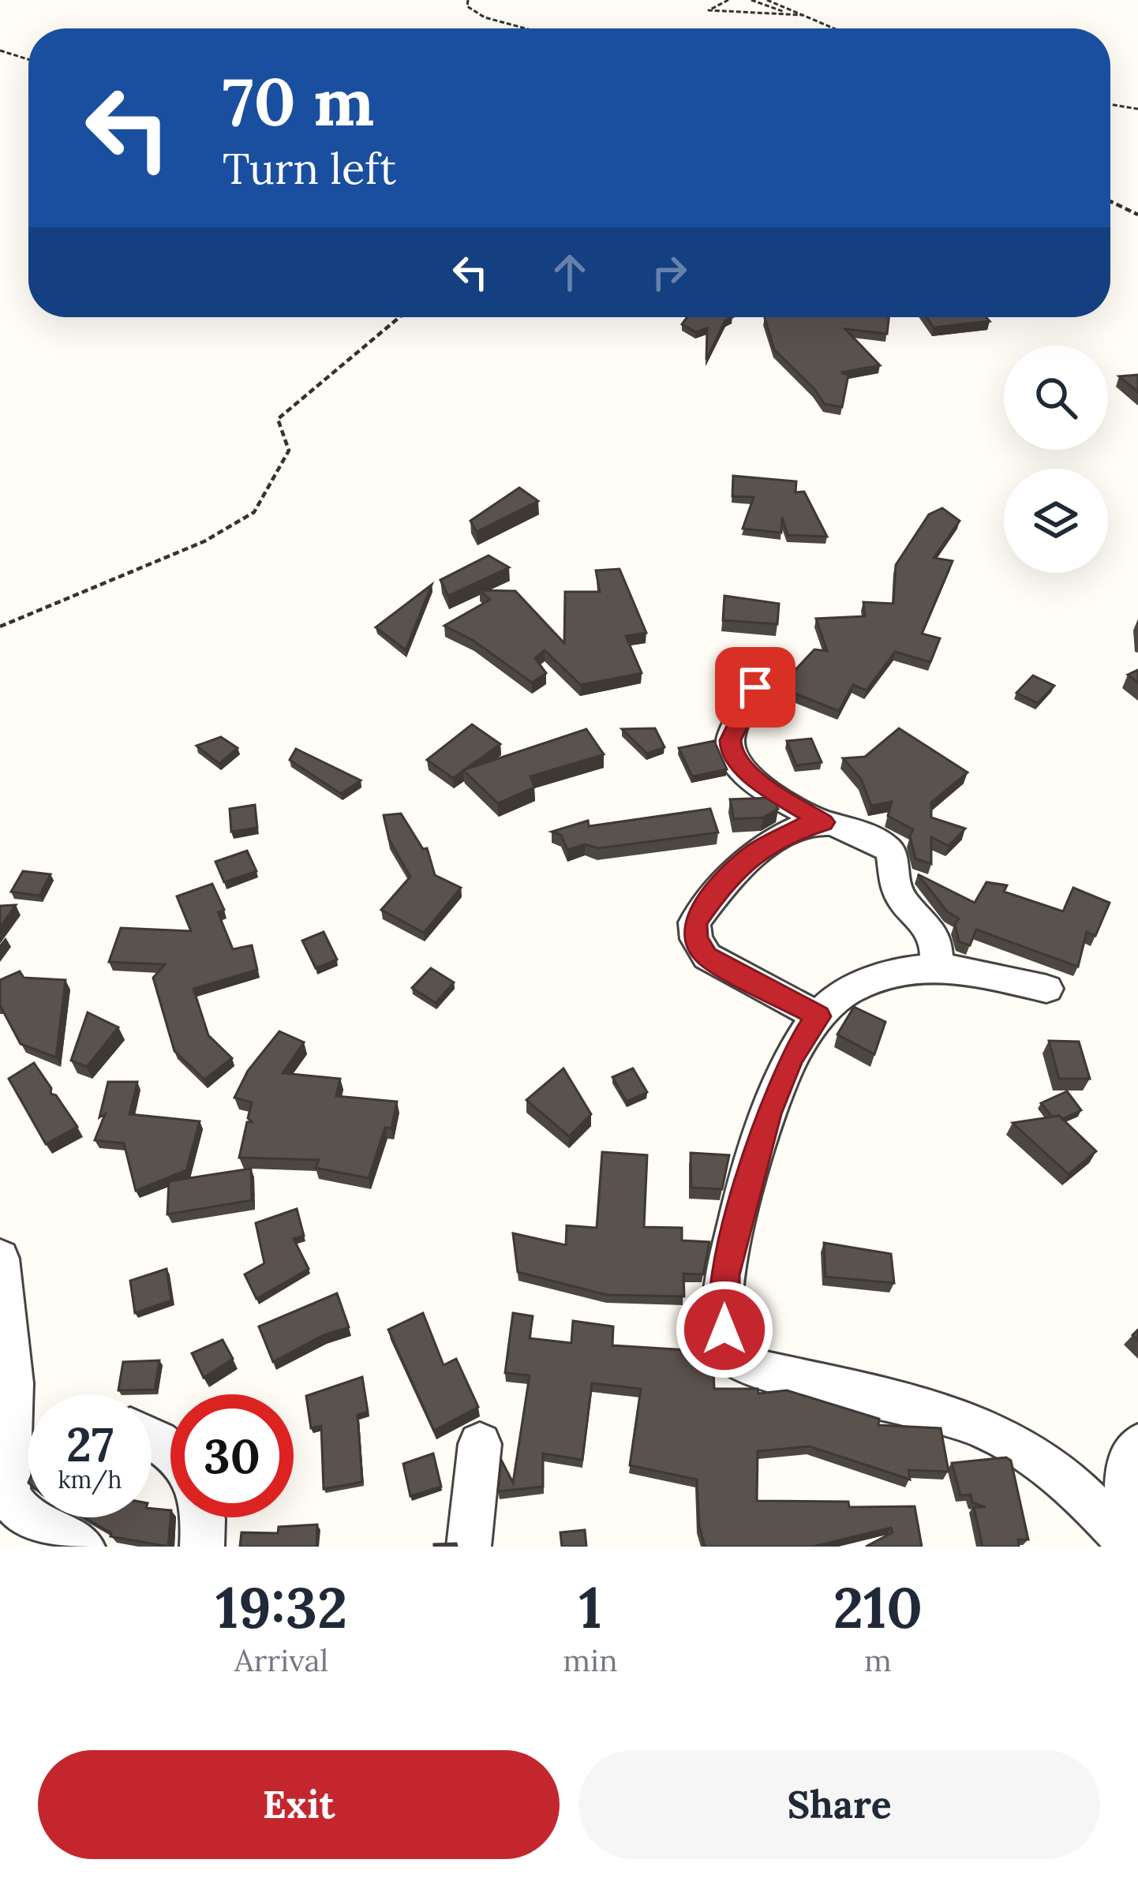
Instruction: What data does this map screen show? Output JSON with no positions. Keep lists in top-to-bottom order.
{
  "page": {
    "turn": ["70 m", "Turn left"],
    "speed": "27 km/h",
    "limit": "30",
    "eta": [
      "19:32",
      "Arrival",
      "1",
      "min",
      "210",
      "m"
    ],
    "buttons": ["Exit", "Share"]
  }
}
